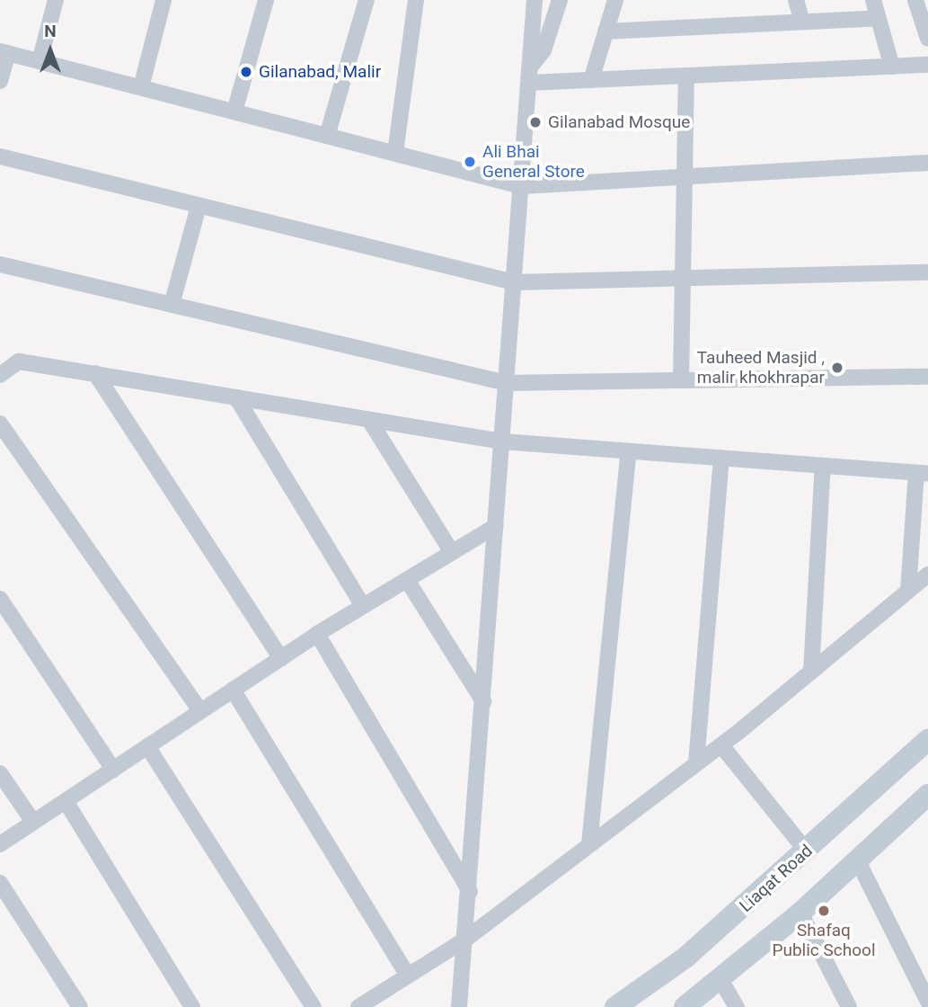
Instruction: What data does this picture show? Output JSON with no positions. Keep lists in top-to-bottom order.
{
  "streets": {
    "main road": ["Liaqat Road"]
  },
  "places": [
    "Gilanabad, Malir",
    "Gilanabad Mosque",
    "Ali Bhai General Store",
    "Tauheed Masjid , malir khokhrapar",
    "Shafaq Public School"
  ],
  "north": "top"
}
